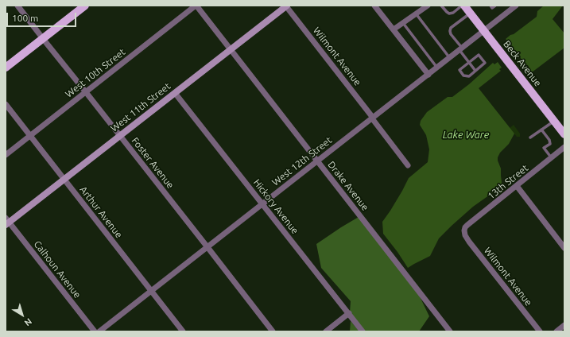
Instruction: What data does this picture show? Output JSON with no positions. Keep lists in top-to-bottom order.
{
  "streets": {
    "main road": ["Beck Avenue", "West 11th Street"],
    "street": [
      "Wilmont Avenue",
      "West 10th Street",
      "West 12th Street",
      "Foster Avenue",
      "13th Street",
      "Drake Avenue",
      "Hickory Avenue",
      "Arthur Avenue",
      "Calhoun Avenue"
    ]
  },
  "crossings": [
    ["Wilmont Avenue", "West 11th Street"],
    ["Wilmont Avenue", "West 12th Street"],
    ["Wilmont Avenue", "13th Street"],
    ["Beck Avenue", "West 12th Street"],
    ["West 10th Street", "Foster Avenue"],
    ["West 10th Street", "Drake Avenue"],
    ["West 10th Street", "Arthur Avenue"],
    ["West 11th Street", "Foster Avenue"],
    ["West 11th Street", "Drake Avenue"],
    ["West 11th Street", "Hickory Avenue"],
    ["West 11th Street", "Arthur Avenue"],
    ["West 11th Street", "Calhoun Avenue"],
    ["West 12th Street", "Foster Avenue"],
    ["West 12th Street", "Drake Avenue"],
    ["West 12th Street", "Hickory Avenue"],
    ["West 12th Street", "Arthur Avenue"]
  ],
  "water": ["Lake Ware"],
  "scale_bar": "100 m",
  "north": "bottom right"
}
